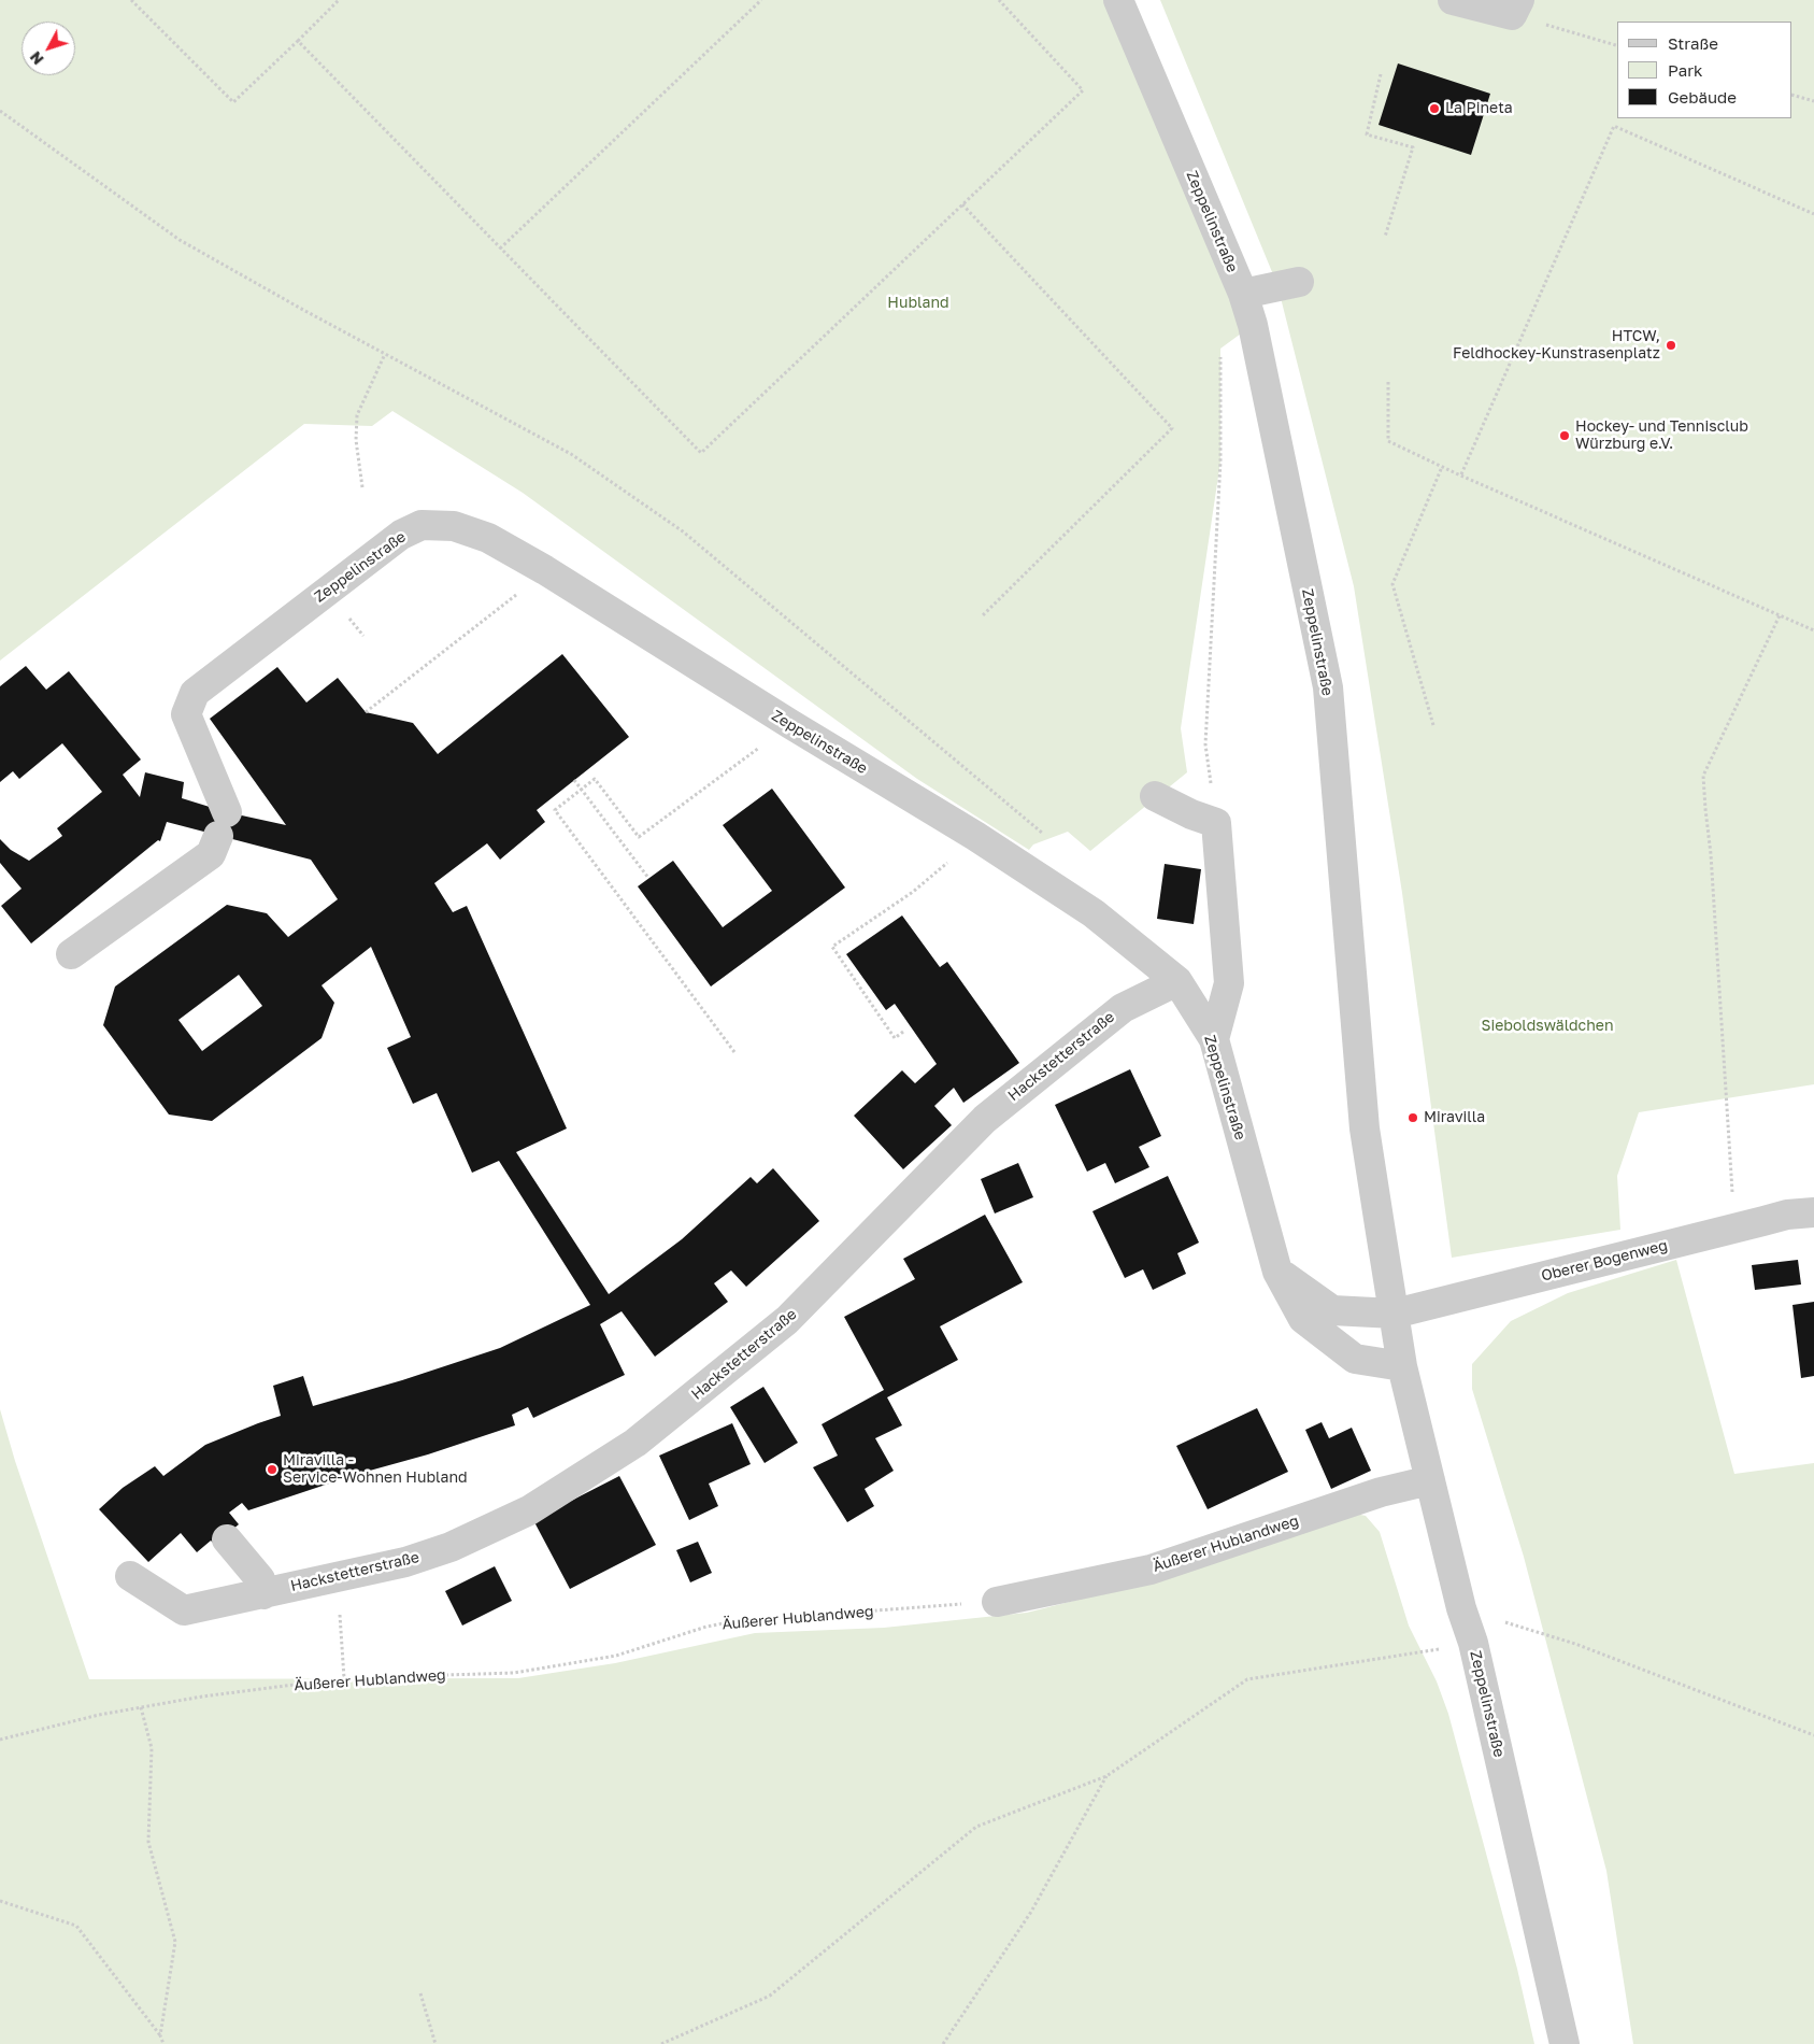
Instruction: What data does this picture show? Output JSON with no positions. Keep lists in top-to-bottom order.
{
  "streets": {
    "street": [
      "Zeppelinstraße",
      "Hackstetterstraße",
      "Oberer Bogenweg",
      "Äußerer Hublandweg"
    ]
  },
  "crossings": [
    ["Zeppelinstraße", "Hackstetterstraße"],
    ["Zeppelinstraße", "Oberer Bogenweg"],
    ["Zeppelinstraße", "Äußerer Hublandweg"]
  ],
  "parks": ["Hubland", "Sieboldswäldchen"],
  "places": [
    "La Pineta",
    "HTCW, Feldhockey-Kunstrasenplatz",
    "Hockey- und Tennisclub Würzburg e.V.",
    "Miravilla",
    "Miravilla - Service-Wohnen Hubland"
  ],
  "legend": ["Straße", "Park", "Gebäude"],
  "north": "bottom left"
}
